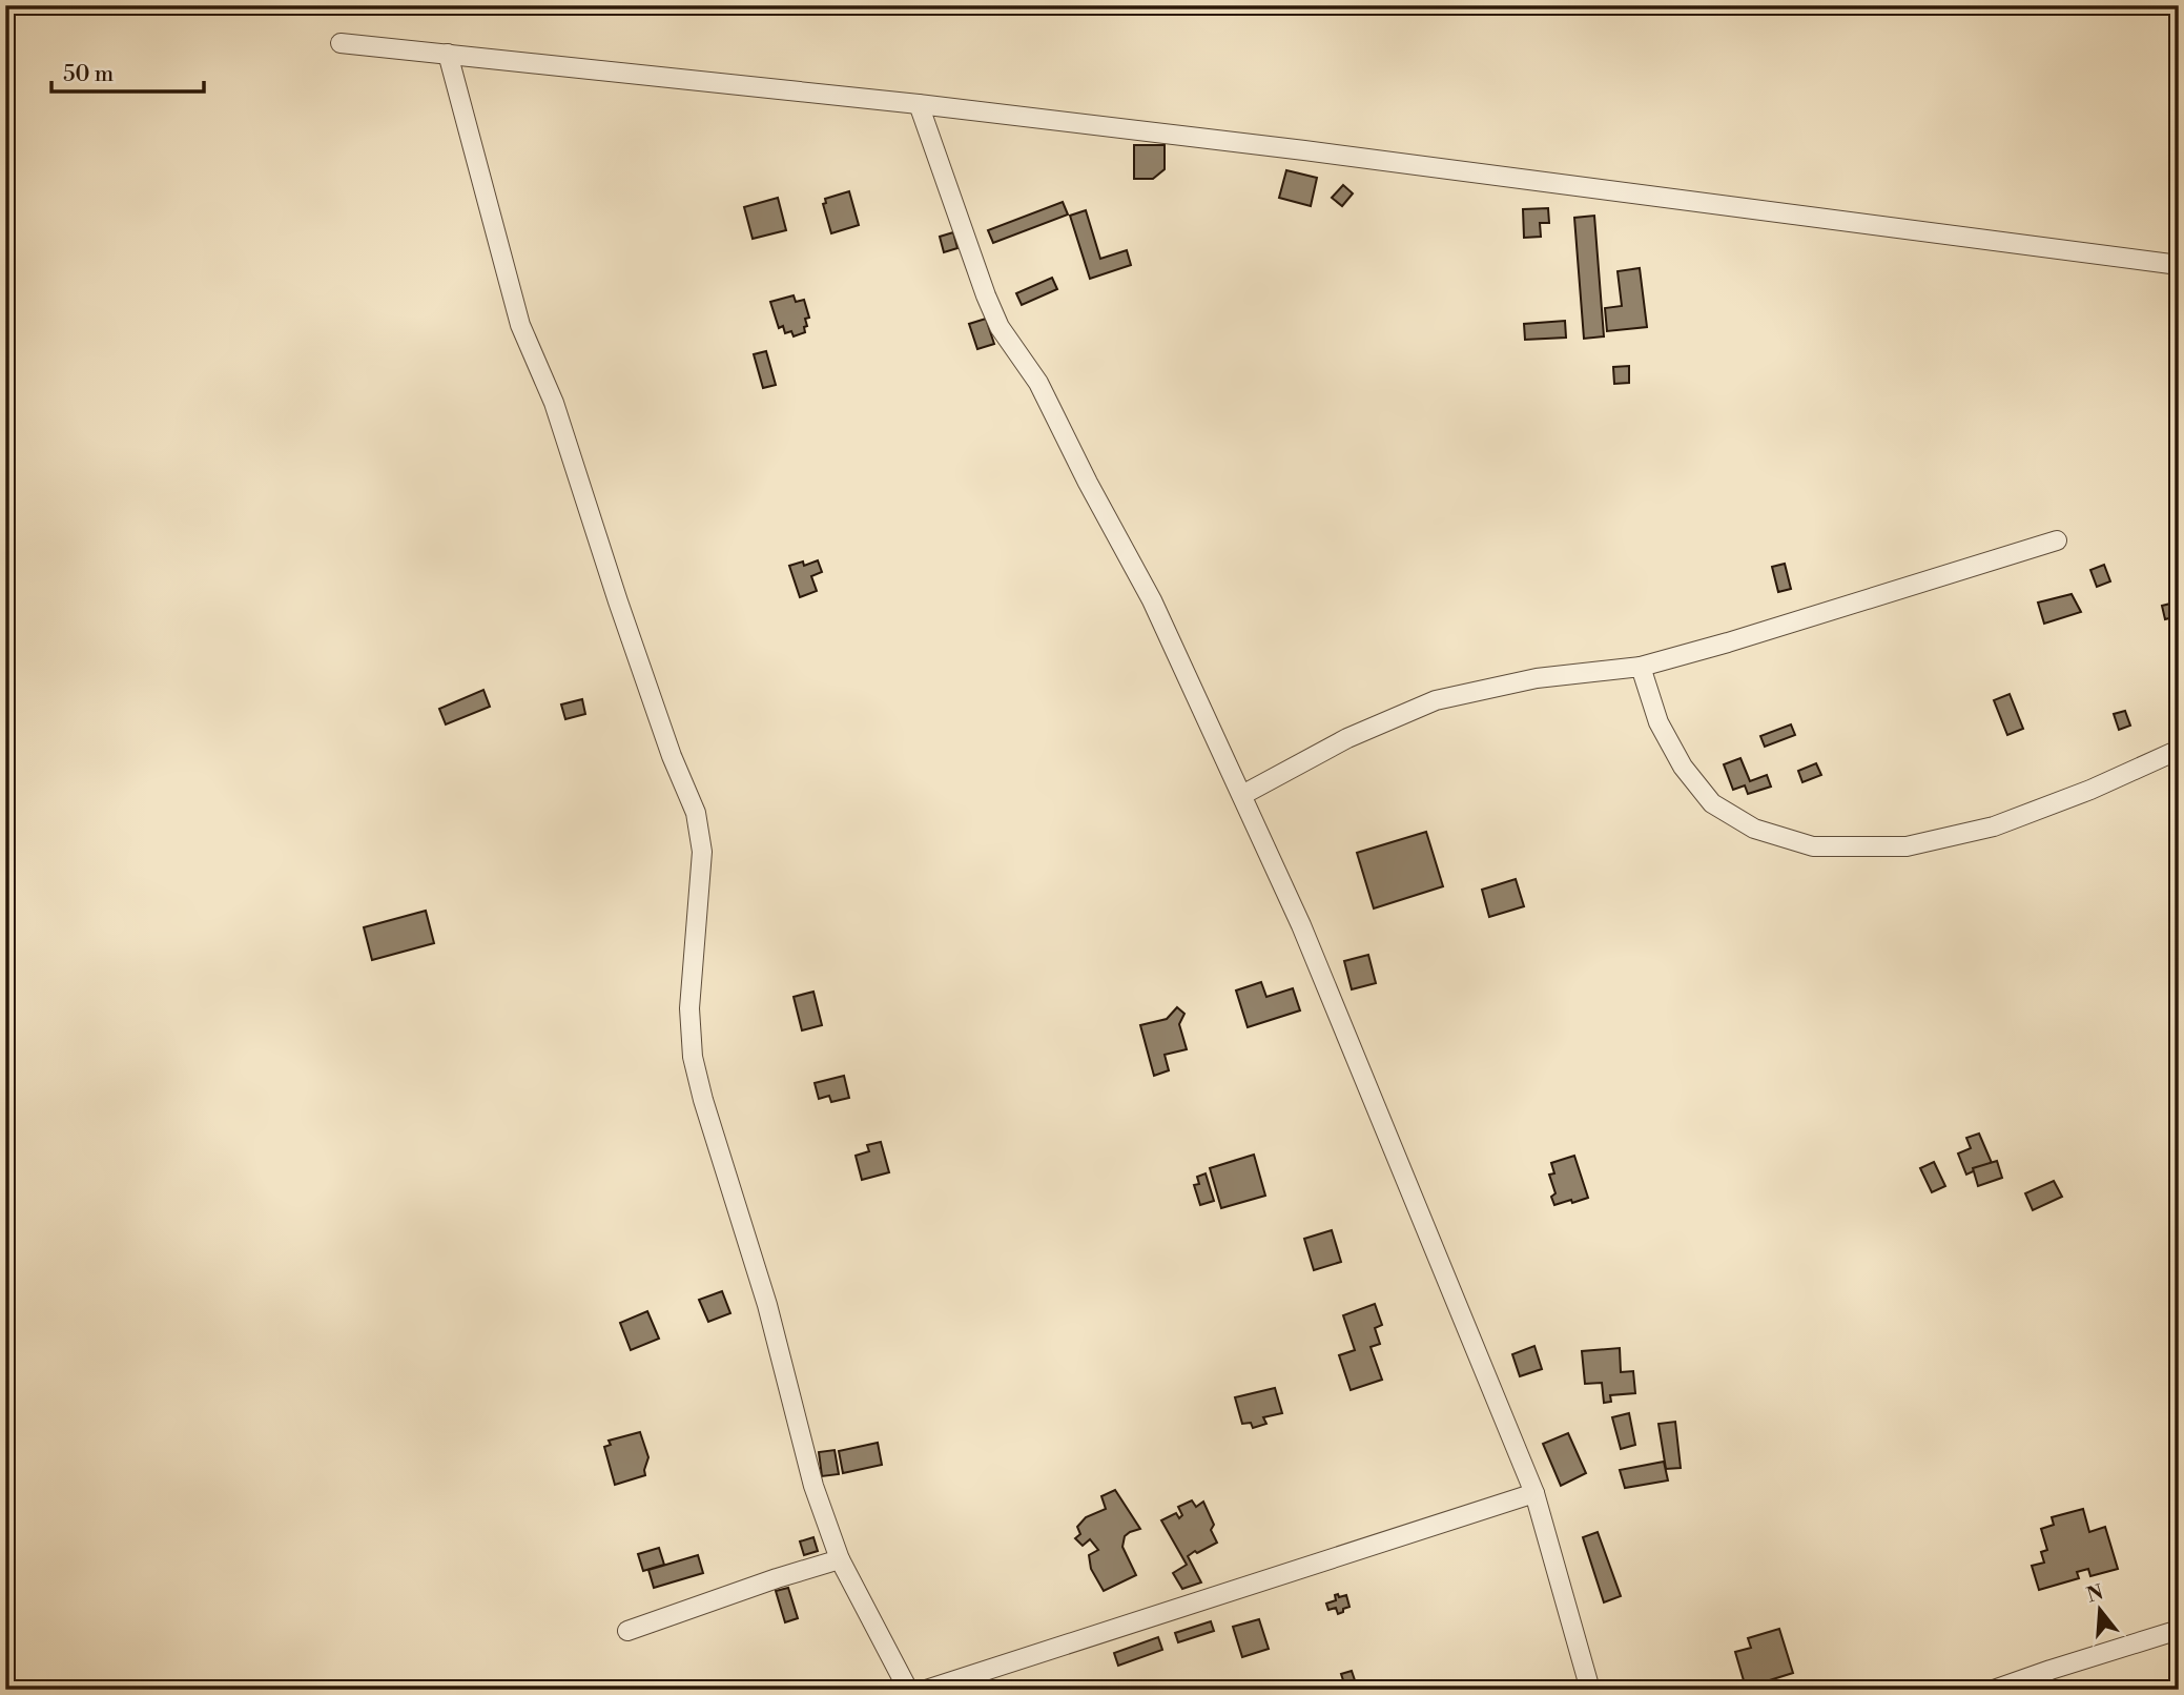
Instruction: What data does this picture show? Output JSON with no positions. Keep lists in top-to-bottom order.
{
  "scale_bar": "50 m",
  "north": "top"
}
